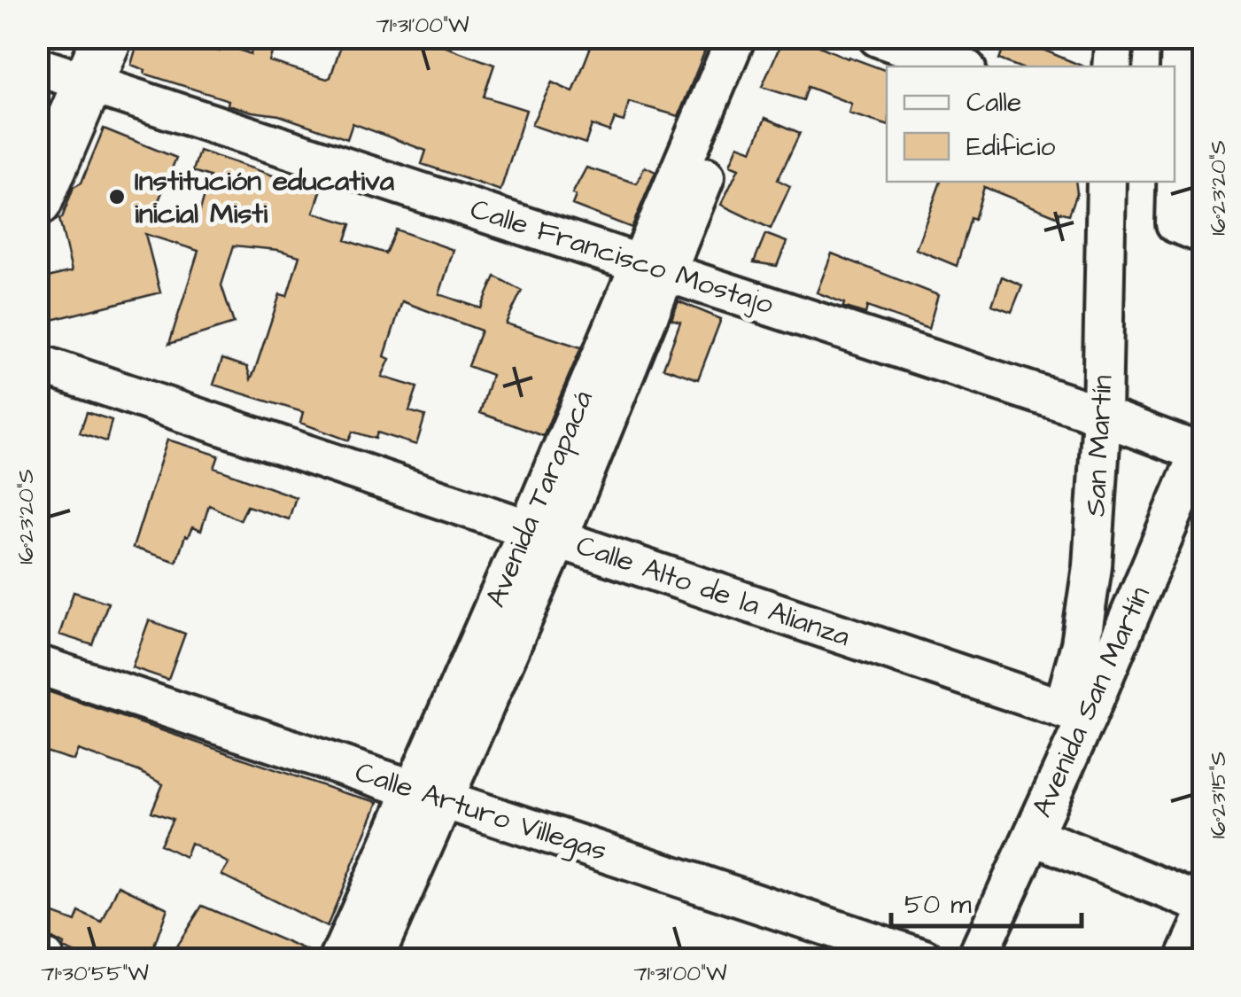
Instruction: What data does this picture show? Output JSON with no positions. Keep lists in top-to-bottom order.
{
  "streets": {
    "street": [
      "Calle Francisco Mostajo",
      "San Martín",
      "Avenida Tarapacá",
      "Calle Alto de la Alianza",
      "Avenida San Martín",
      "Calle Arturo Villegas"
    ]
  },
  "crossings": [
    ["Calle Francisco Mostajo", "San Martín"],
    ["Calle Francisco Mostajo", "Avenida Tarapacá"],
    ["Calle Francisco Mostajo", "Avenida San Martín"],
    ["San Martín", "Calle Alto de la Alianza"],
    ["San Martín", "Avenida San Martín"],
    ["Avenida Tarapacá", "Calle Alto de la Alianza"],
    ["Avenida Tarapacá", "Calle Arturo Villegas"],
    ["Calle Alto de la Alianza", "Avenida San Martín"]
  ],
  "places": ["Institución educativa inicial Misti"],
  "legend": ["Calle", "Edificio"],
  "scale_bar": "50 m",
  "coordinates": [
    "71°31'00\"W",
    "16°23'20\"S",
    "16°23'15\"S",
    "71°30'55\"W"
  ]
}
